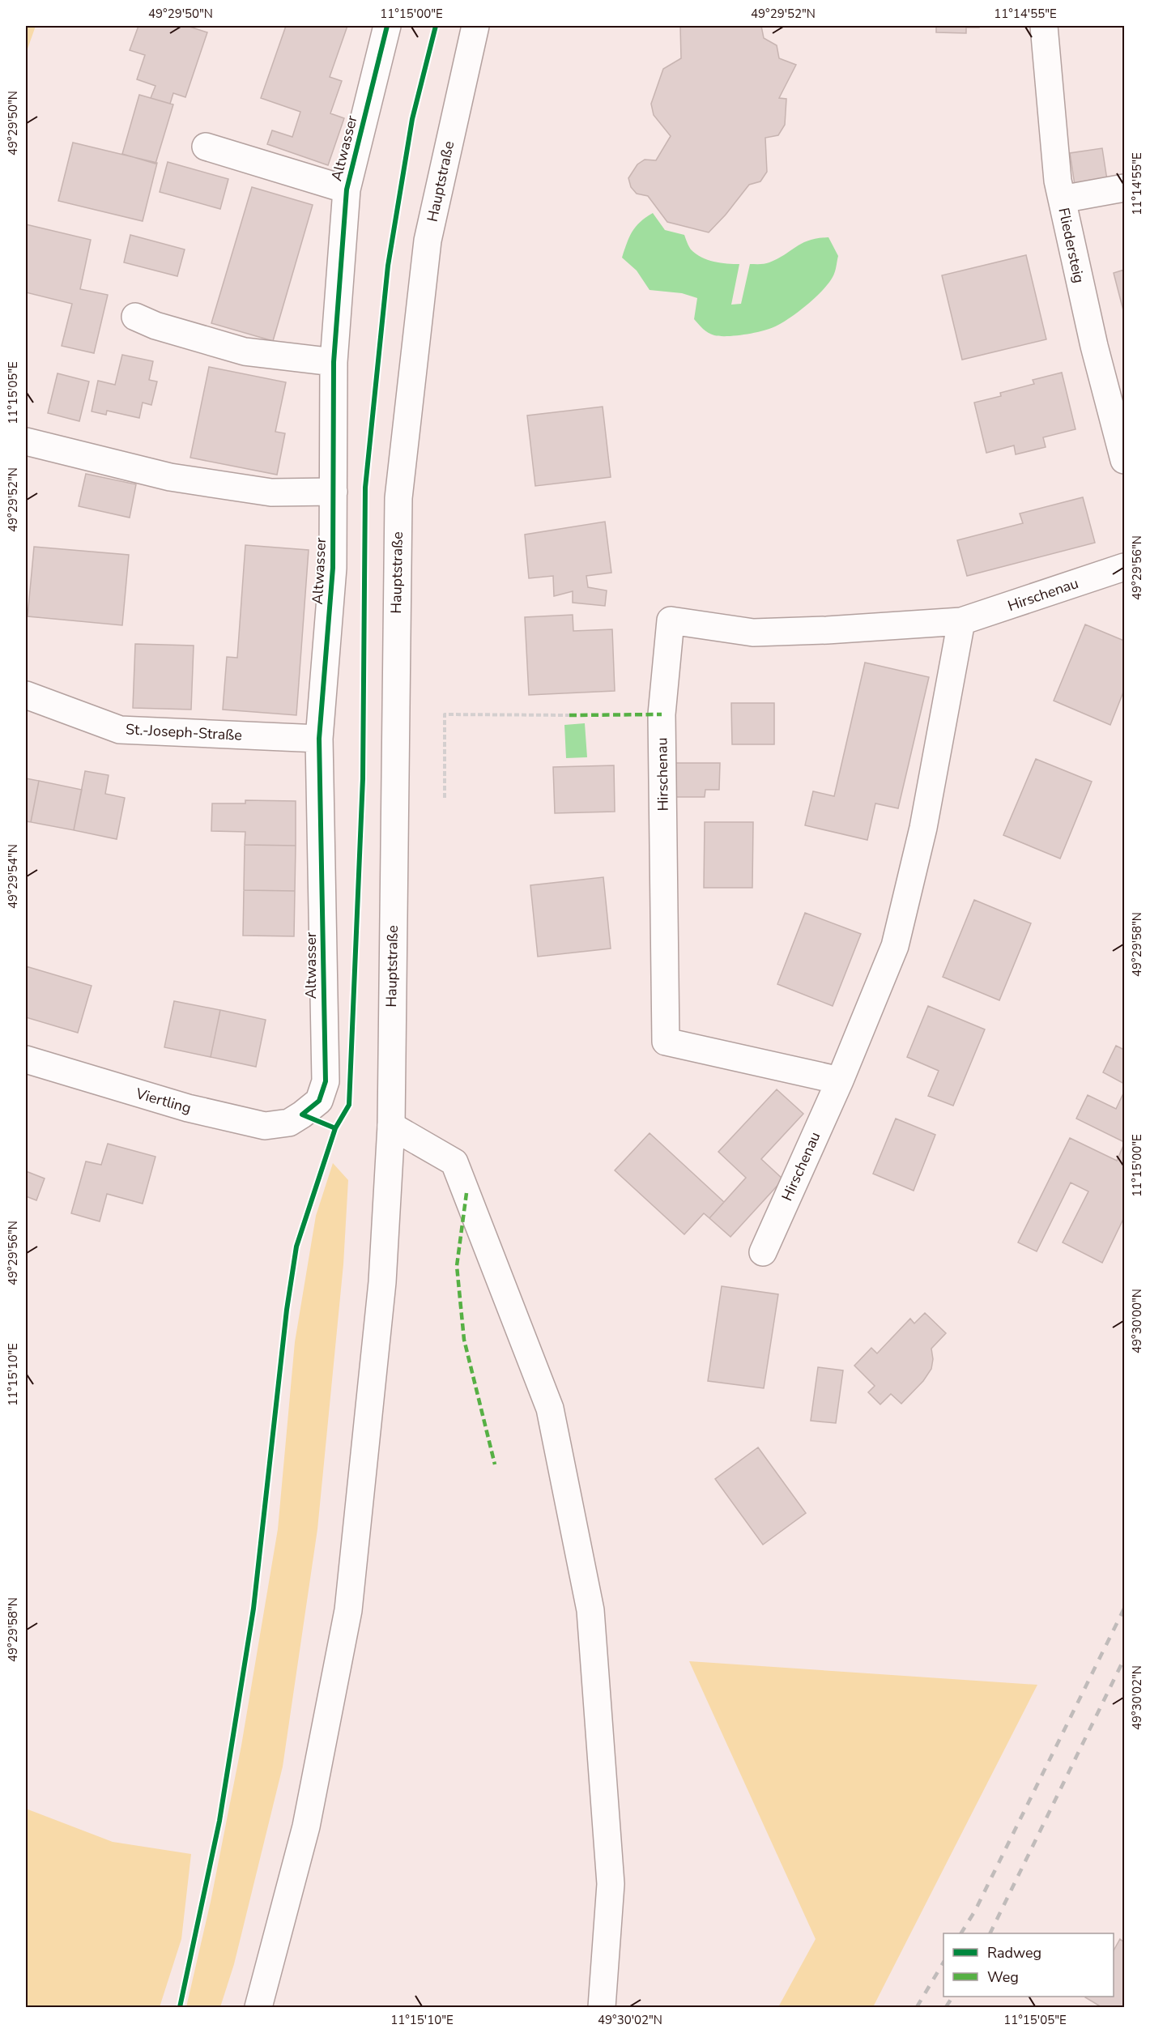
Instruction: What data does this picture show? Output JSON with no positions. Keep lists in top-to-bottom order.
{
  "streets": {
    "street": [
      "Altwasser",
      "Hauptstraße",
      "Fliedersteig",
      "Hirschenau",
      "St.-Joseph-Straße",
      "Viertling"
    ]
  },
  "crossings": [
    ["Altwasser", "St.-Joseph-Straße"],
    ["Altwasser", "Viertling"]
  ],
  "legend": ["Radweg", "Weg"],
  "coordinates": [
    "49°29'50\"N",
    "11°15'00\"E",
    "49°29'52\"N",
    "11°14'55\"E",
    "11°15'05\"E",
    "49°29'56\"N",
    "49°29'54\"N",
    "49°29'58\"N",
    "49°30'00\"N",
    "11°15'10\"E",
    "49°30'02\"N"
  ]
}
